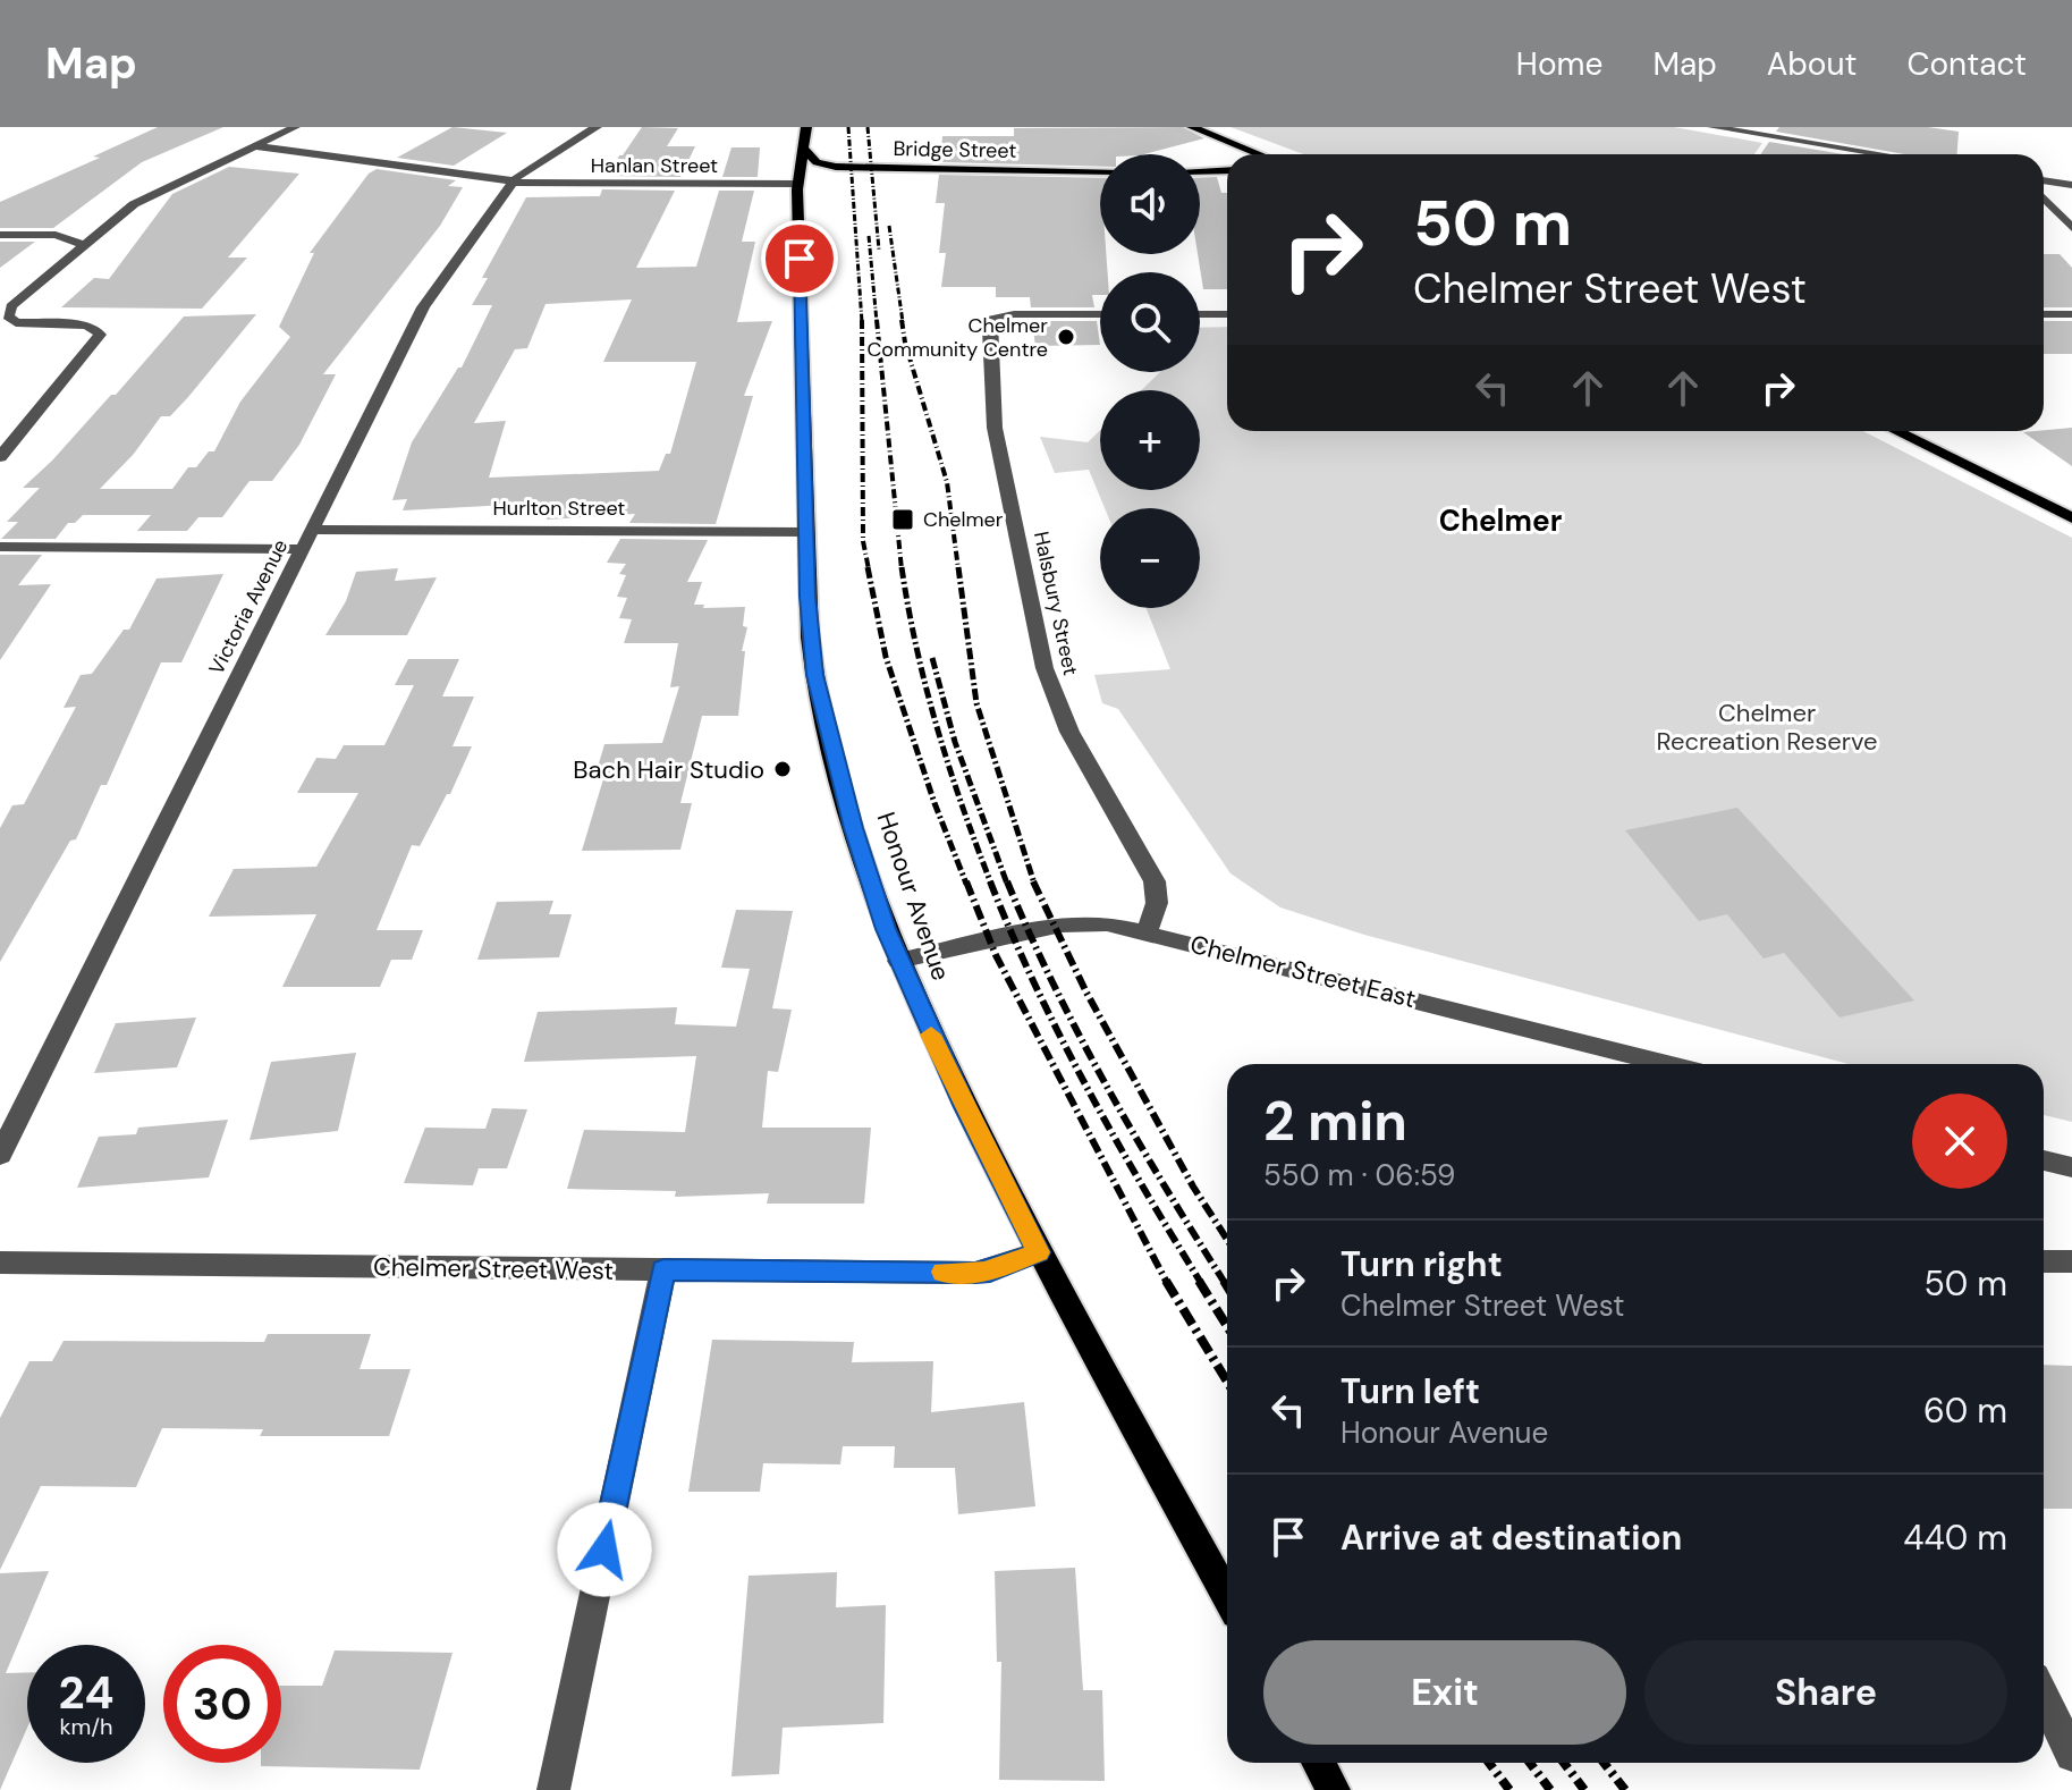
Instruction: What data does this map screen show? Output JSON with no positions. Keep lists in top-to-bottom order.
{
  "streets": {
    "main road": ["Bridge Street", "Honour Avenue"],
    "street": [
      "Hanlan Street",
      "Hurlton Street",
      "Halsbury Street",
      "Victoria Avenue",
      "Chelmer Street East",
      "Chelmer Street West"
    ]
  },
  "crossings": [
    ["Bridge Street", "Honour Avenue"],
    ["Hanlan Street", "Victoria Avenue"],
    ["Hanlan Street", "Honour Avenue"],
    ["Hurlton Street", "Victoria Avenue"],
    ["Hurlton Street", "Honour Avenue"],
    ["Halsbury Street", "Chelmer Street East"],
    ["Honour Avenue", "Chelmer Street East"],
    ["Honour Avenue", "Chelmer Street West"]
  ],
  "districts": ["Chelmer"],
  "parks": ["Chelmer Recreation Reserve"],
  "places": {
    "other": ["Chelmer Community Centre", "Bach Hair Studio"],
    "transit": ["Chelmer"]
  },
  "page": {
    "header": "Map",
    "nav": [
      "Home",
      "Map",
      "About",
      "Contact"
    ],
    "map_buttons": ["+", "−"],
    "turn": ["50 m", "Chelmer Street West"],
    "heading": ["2 min", "550 m · 06:59"],
    "list": [
      {
        "name": "Turn right",
        "note": "Chelmer Street West",
        "value": "50 m"
      },
      {
        "name": "Turn left",
        "note": "Honour Avenue",
        "value": "60 m"
      },
      {
        "name": "Arrive at destination",
        "value": "440 m"
      }
    ],
    "buttons": ["Exit", "Share"],
    "speed": "24 km/h",
    "limit": "30"
  }
}
